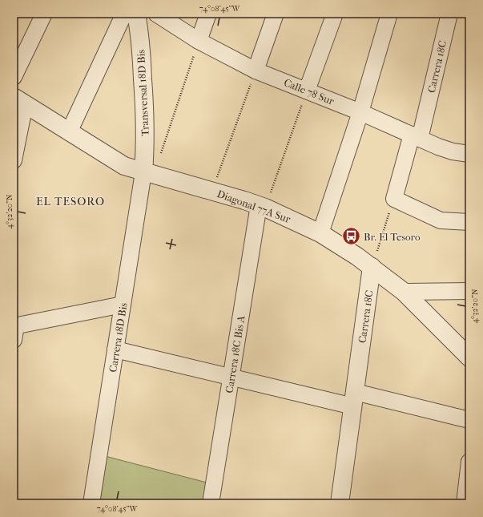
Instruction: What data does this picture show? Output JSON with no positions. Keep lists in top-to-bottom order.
{
  "streets": {
    "street": [
      "Carrera 18C",
      "Calle 78 Sur",
      "Transversal 18D Bis",
      "Diagonal 77A Sur",
      "Carrera 18D Bis",
      "Carrera 18C Bis A"
    ]
  },
  "crossings": [
    ["Carrera 18C", "Calle 78 Sur"],
    ["Carrera 18C", "Diagonal 77A Sur"],
    ["Transversal 18D Bis", "Diagonal 77A Sur"],
    ["Transversal 18D Bis", "Carrera 18D Bis"],
    ["Diagonal 77A Sur", "Carrera 18D Bis"],
    ["Diagonal 77A Sur", "Carrera 18C Bis A"]
  ],
  "districts": ["EL TESORO"],
  "places": {
    "bus stop": ["Br. El Tesoro"]
  },
  "coordinates": ["74°08'45\"W", "4°32'20\"N"]
}
